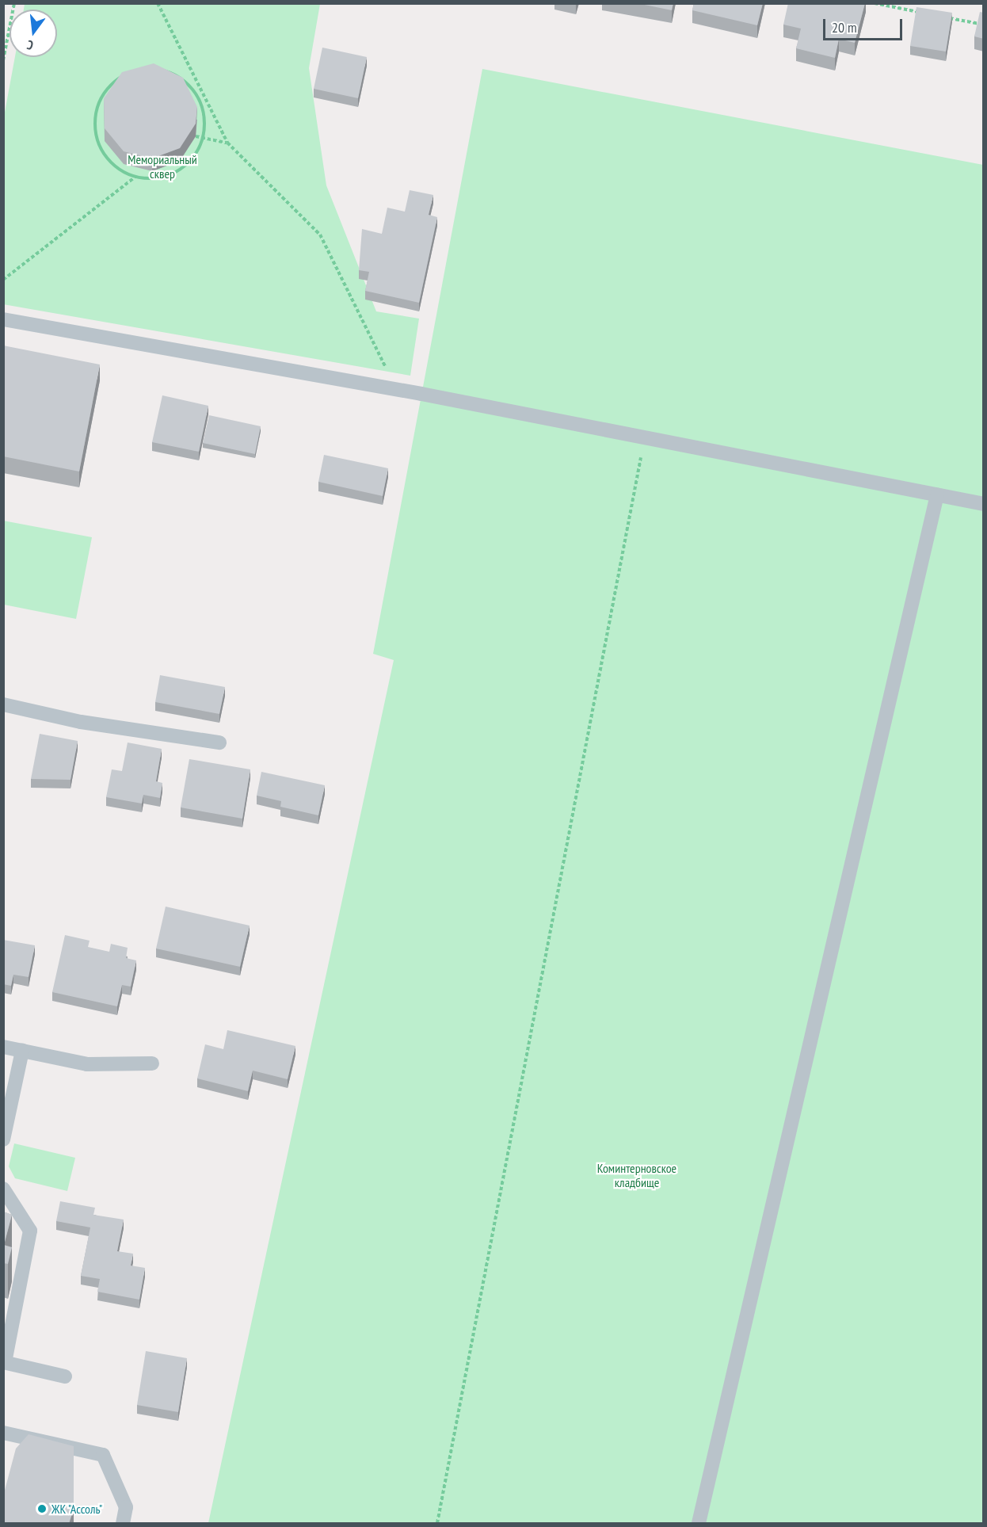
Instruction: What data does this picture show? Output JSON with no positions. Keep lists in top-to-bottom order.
{
  "parks": ["Мемориальный сквер", "Коминтерновское кладбище"],
  "places": ["ЖК \"Ассоль\""],
  "scale_bar": "20 m",
  "north": "bottom"
}
